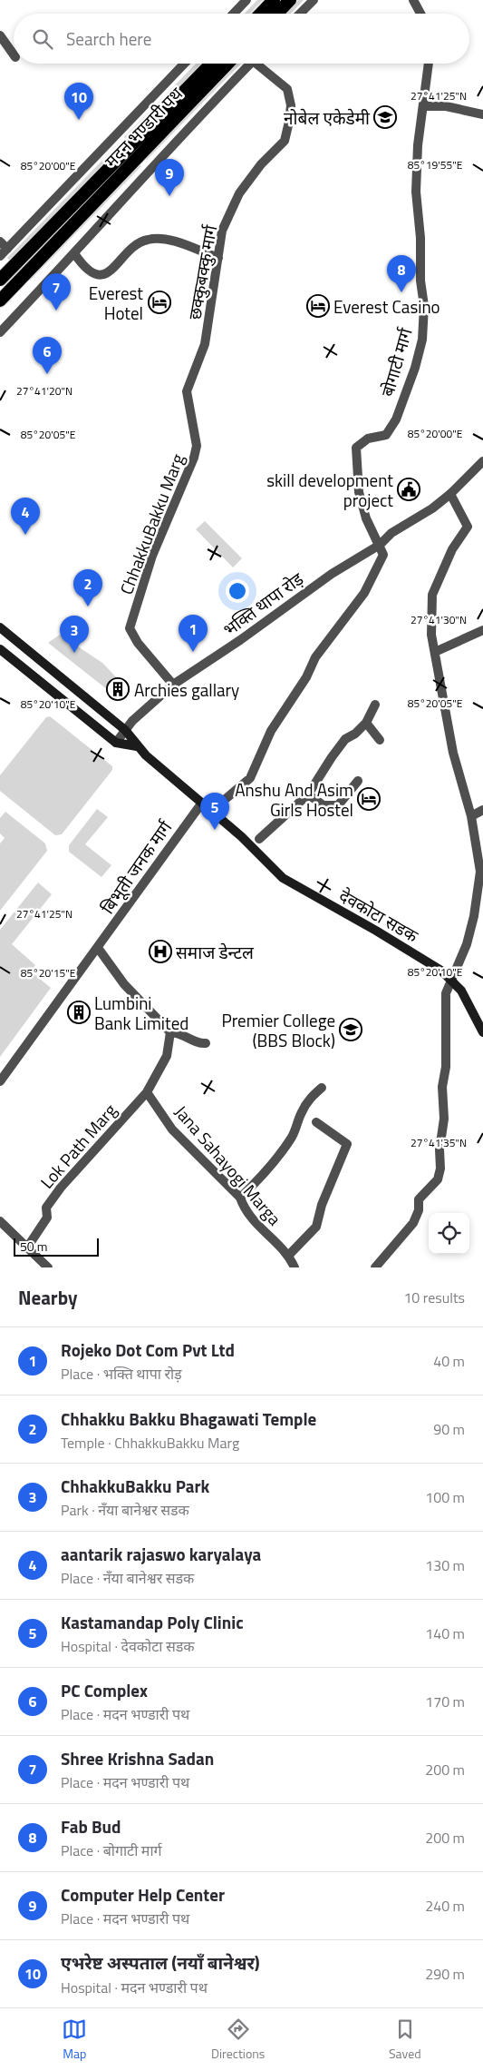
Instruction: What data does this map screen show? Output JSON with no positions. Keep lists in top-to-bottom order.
{
  "streets": {
    "highway": ["मदन भण्डारी पथ"],
    "main road": ["देवकोटा सडक"],
    "street": [
      "छक्कुबक्कु मार्ग",
      "बोगाटी मार्ग",
      "ChhakkuBakku Marg",
      "भक्ति थापा रोड़",
      "बिभूती जनक मार्ग",
      "Lok Path Marg",
      "Jana Sahayogi Marga"
    ]
  },
  "crossings": [
    ["छक्कुबक्कु मार्ग", "ChhakkuBakku Marg"],
    ["बोगाटी मार्ग", "भक्ति थापा रोड़"],
    ["ChhakkuBakku Marg", "भक्ति थापा रोड़"],
    ["भक्ति थापा रोड़", "देवकोटा सडक"],
    ["बिभूती जनक मार्ग", "देवकोटा सडक"],
    ["Lok Path Marg", "Jana Sahayogi Marga"]
  ],
  "places": {
    "school or university": ["नोबेल एकेडेमी", "Premier College (BBS Block)"],
    "hotel": ["Everest Hotel", "Everest Casino", "Anshu And Asim Girls Hostel"],
    "public building": ["skill development project"],
    "building": ["Archies gallary", "Lumbini Bank Limited"],
    "hospital": ["समाज डेन्टल"]
  },
  "scale_bar": "50 m",
  "page": {
    "search": "Search here",
    "pins": [
      "10",
      "9",
      "8",
      "7",
      "6",
      "4",
      "2",
      "1",
      "3",
      "5"
    ],
    "scale": "50 m",
    "heading": ["Nearby", "10 results"],
    "list": [
      {
        "mark": "1",
        "name": "Rojeko Dot Com Pvt Ltd",
        "note": "Place · भक्ति थापा रोड़",
        "value": "40 m"
      },
      {
        "mark": "2",
        "name": "Chhakku Bakku Bhagawati Temple",
        "note": "Temple · ChhakkuBakku Marg",
        "value": "90 m"
      },
      {
        "mark": "3",
        "name": "ChhakkuBakku Park",
        "note": "Park · नँया बानेश्वर सडक",
        "value": "100 m"
      },
      {
        "mark": "4",
        "name": "aantarik rajaswo karyalaya",
        "note": "Place · नँया बानेश्वर सडक",
        "value": "130 m"
      },
      {
        "mark": "5",
        "name": "Kastamandap Poly Clinic",
        "note": "Hospital · देवकोटा सडक",
        "value": "140 m"
      },
      {
        "mark": "6",
        "name": "PC Complex",
        "note": "Place · मदन भण्डारी पथ",
        "value": "170 m"
      },
      {
        "mark": "7",
        "name": "Shree Krishna Sadan",
        "note": "Place · मदन भण्डारी पथ",
        "value": "200 m"
      },
      {
        "mark": "8",
        "name": "Fab Bud",
        "note": "Place · बोगाटी मार्ग",
        "value": "200 m"
      },
      {
        "mark": "9",
        "name": "Computer Help Center",
        "note": "Place · मदन भण्डारी पथ",
        "value": "240 m"
      },
      {
        "mark": "10",
        "name": "एभरेष्ट अस्पताल (नयाँ बानेश्वर)",
        "note": "Hospital · मदन भण्डारी पथ",
        "value": "290 m"
      }
    ],
    "nav": ["Map", "Directions", "Saved"]
  },
  "coordinates": [
    "27°41'25\"N",
    "85°19'55\"E",
    "85°20'00\"E",
    "27°41'20\"N",
    "85°20'05\"E",
    "27°41'30\"N",
    "85°20'10\"E",
    "85°20'15\"E",
    "27°41'35\"N"
  ]
}
